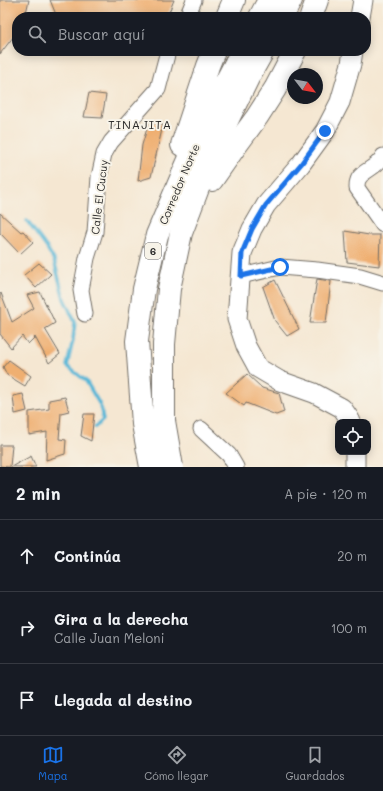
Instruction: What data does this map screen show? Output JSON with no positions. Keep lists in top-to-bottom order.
{
  "streets": {
    "highway": ["Corredor Norte", "6"],
    "street": ["Calle El Cucuy"]
  },
  "districts": ["TINAJITA"],
  "north": "bottom right",
  "page": {
    "search": "Buscar aquí",
    "heading": ["2 min", "A pie · 120 m"],
    "list": [
      ["Continúa", "20 m"],
      ["Gira a la derecha", "Calle Juan Meloni", "100 m"],
      "Llegada al destino"
    ],
    "nav": ["Mapa", "Cómo llegar", "Guardados"]
  }
}
